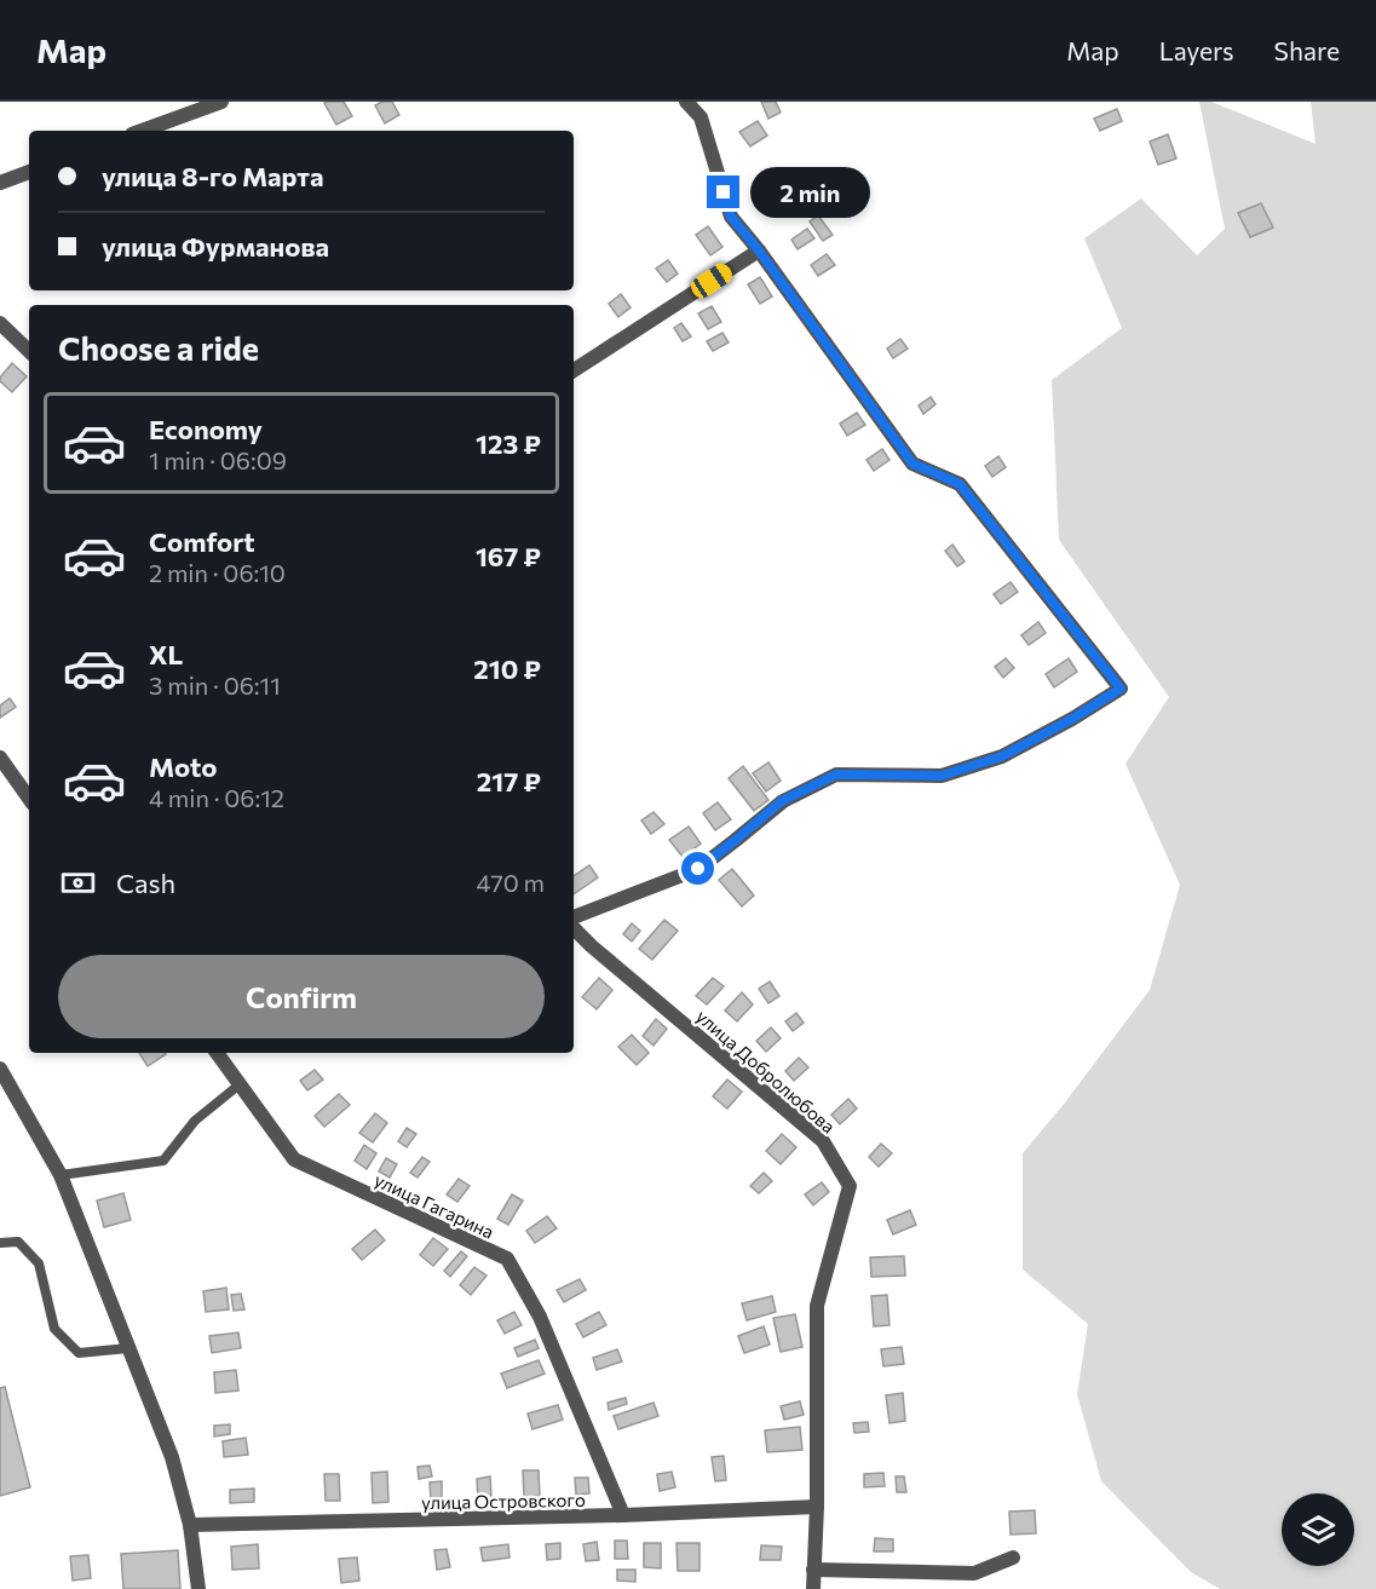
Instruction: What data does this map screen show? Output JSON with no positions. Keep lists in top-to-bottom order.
{
  "streets": {
    "street": ["улица Добролюбова", "улица Гагарина", "улица Островского"]
  },
  "crossings": [
    ["улица Добролюбова", "улица Островского"],
    ["улица Гагарина", "улица Островского"]
  ],
  "page": {
    "header": "Map",
    "nav": ["Map", "Layers", "Share"],
    "banner": ["улица 8-го Марта", "улица Фурманова"],
    "bubble": "2 min",
    "heading": "Choose a ride",
    "list": [
      {
        "name": "Economy",
        "note": "1 min · 06:09",
        "value": "123 ₽"
      },
      {
        "name": "Comfort",
        "note": "2 min · 06:10",
        "value": "167 ₽"
      },
      {
        "name": "XL",
        "note": "3 min · 06:11",
        "value": "210 ₽"
      },
      {
        "name": "Moto",
        "note": "4 min · 06:12",
        "value": "217 ₽"
      }
    ],
    "pay": ["Cash", "470 m"],
    "buttons": "Confirm"
  }
}
